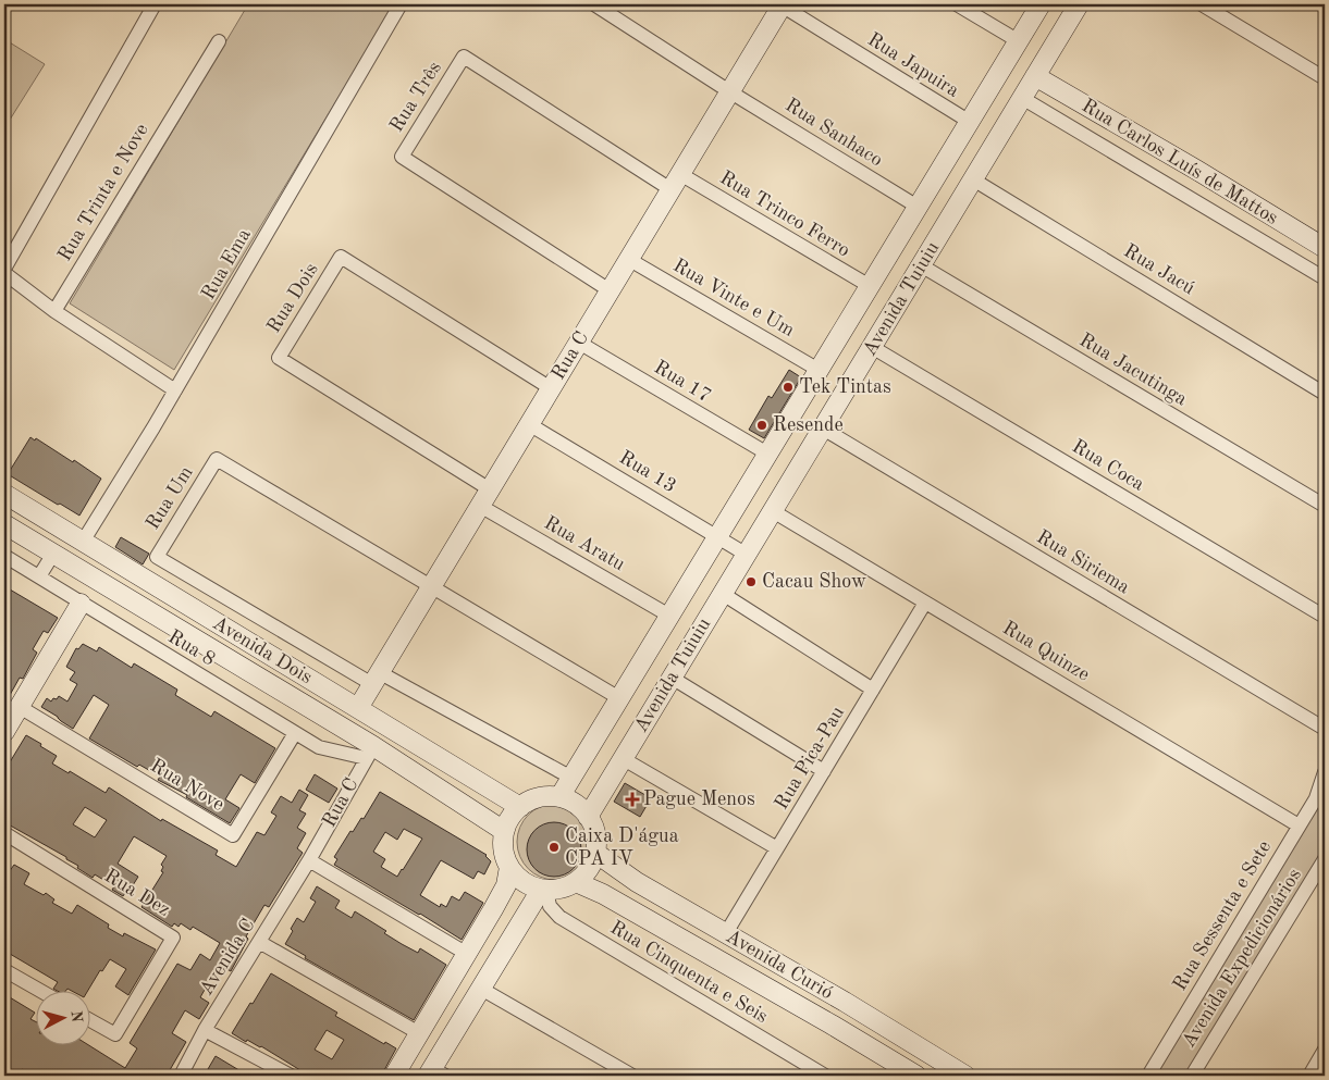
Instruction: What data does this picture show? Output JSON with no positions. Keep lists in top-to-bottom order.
{
  "streets": {
    "main road": [
      "Rua Carlos Luís de Mattos",
      "Avenida Tuiuiu",
      "Rua C",
      "Avenida Dois",
      "Avenida Curió"
    ],
    "street": [
      "Rua Japuira",
      "Rua Três",
      "Rua Sanhaco",
      "Rua Trinta e Nove",
      "Rua Trinco Ferro",
      "Rua Ema",
      "Rua Jacú",
      "Rua Dois",
      "Rua Vinte e Um",
      "Rua Jacutinga",
      "Rua 17",
      "Rua Coca",
      "Rua 13",
      "Rua Um",
      "Rua Aratu",
      "Rua Siriema",
      "Rua 8",
      "Rua Quinze",
      "Rua Pica-Pau",
      "Rua Nove",
      "Rua Dez",
      "Rua Sessenta e Sete",
      "Avenida C",
      "Avenida Expedicionários",
      "Rua Cinquenta e Seis"
    ]
  },
  "crossings": [
    ["Rua Japuira", "Avenida Tuiuiu"],
    ["Rua Japuira", "Rua C"],
    ["Rua Três", "Rua Trinco Ferro"],
    ["Rua Três", "Rua C"],
    ["Rua Sanhaco", "Avenida Tuiuiu"],
    ["Rua Sanhaco", "Rua C"],
    ["Rua Carlos Luís de Mattos", "Avenida Tuiuiu"],
    ["Rua Trinco Ferro", "Avenida Tuiuiu"],
    ["Rua Trinco Ferro", "Rua C"],
    ["Rua Ema", "Avenida Dois"],
    ["Rua Jacú", "Avenida Tuiuiu"],
    ["Rua Dois", "Rua C"],
    ["Rua Dois", "Rua Aratu"],
    ["Rua Vinte e Um", "Avenida Tuiuiu"],
    ["Rua Vinte e Um", "Rua C"],
    ["Avenida Tuiuiu", "Rua Jacutinga"],
    ["Avenida Tuiuiu", "Rua 17"],
    ["Avenida Tuiuiu", "Rua Coca"],
    ["Avenida Tuiuiu", "Rua 13"],
    ["Avenida Tuiuiu", "Rua Aratu"],
    ["Avenida Tuiuiu", "Rua Siriema"],
    ["Avenida Tuiuiu", "Avenida Dois"],
    ["Avenida Tuiuiu", "Rua Quinze"],
    ["Avenida Tuiuiu", "Avenida Curió"],
    ["Avenida Tuiuiu", "Rua Cinquenta e Seis"],
    ["Rua C", "Rua 17"],
    ["Rua C", "Rua 13"],
    ["Rua C", "Rua Um"],
    ["Rua C", "Rua Aratu"],
    ["Rua C", "Rua 8"],
    ["Rua C", "Avenida Dois"],
    ["Rua C", "Avenida C"],
    ["Rua 8", "Avenida Dois"],
    ["Rua 8", "Rua Nove"],
    ["Avenida Dois", "Avenida Curió"],
    ["Avenida Dois", "Rua Cinquenta e Seis"],
    ["Rua Quinze", "Rua Pica-Pau"],
    ["Rua Quinze", "Rua Sessenta e Sete"],
    ["Rua Pica-Pau", "Avenida Curió"],
    ["Avenida Curió", "Rua Cinquenta e Seis"]
  ],
  "places": {
    "other": [
      "Tek Tintas",
      "Resende",
      "Cacau Show",
      "Caixa D'água CPA IV"
    ],
    "health": ["Pague Menos"]
  },
  "north": "right"
}
